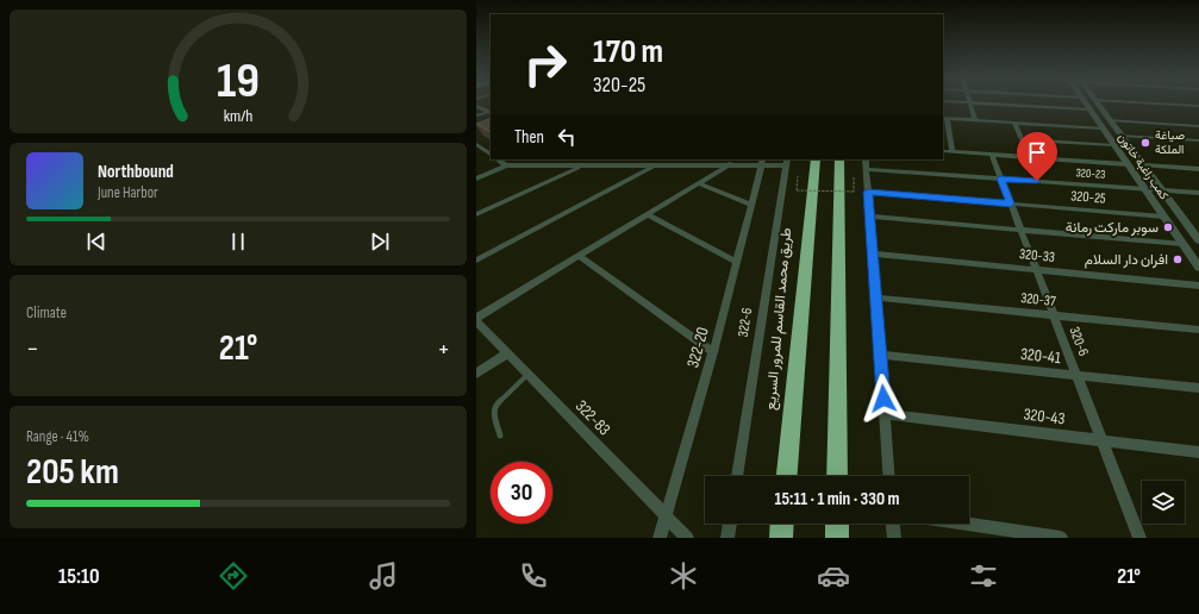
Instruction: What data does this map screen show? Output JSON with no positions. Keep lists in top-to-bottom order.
{
  "streets": {
    "highway": ["طريق محمد القاسم للمرور السريع"],
    "street": [
      "كمب راغبة خاتون",
      "320-23",
      "320-25",
      "320-33",
      "320-37",
      "322-6",
      "320-6",
      "322-20",
      "320-41",
      "320-43",
      "322-83"
    ]
  },
  "crossings": [
    ["كمب راغبة خاتون", "320-23"],
    ["كمب راغبة خاتون", "320-25"],
    ["320-23", "320-6"],
    ["320-25", "320-6"],
    ["320-33", "320-6"],
    ["320-37", "320-6"],
    ["320-6", "320-41"],
    ["320-6", "320-43"],
    ["322-20", "322-83"]
  ],
  "places": ["صياغة الملكة", "سوبر ماركت رمانة", "افران دار السلام"],
  "page": {
    "turn": ["170 m", "320-25"],
    "then": "Then",
    "song": ["Northbound", "June Harbor"],
    "tile": [
      "Climate",
      ["Range · 41%", "205 km"]
    ],
    "heat": ["−", "21°", "+"],
    "limit": "30",
    "trip": "15:11 · 1 min · 330 m",
    "tabs": ["15:10", "21°"],
    "gauge": ["19", "km/h"]
  }
}
